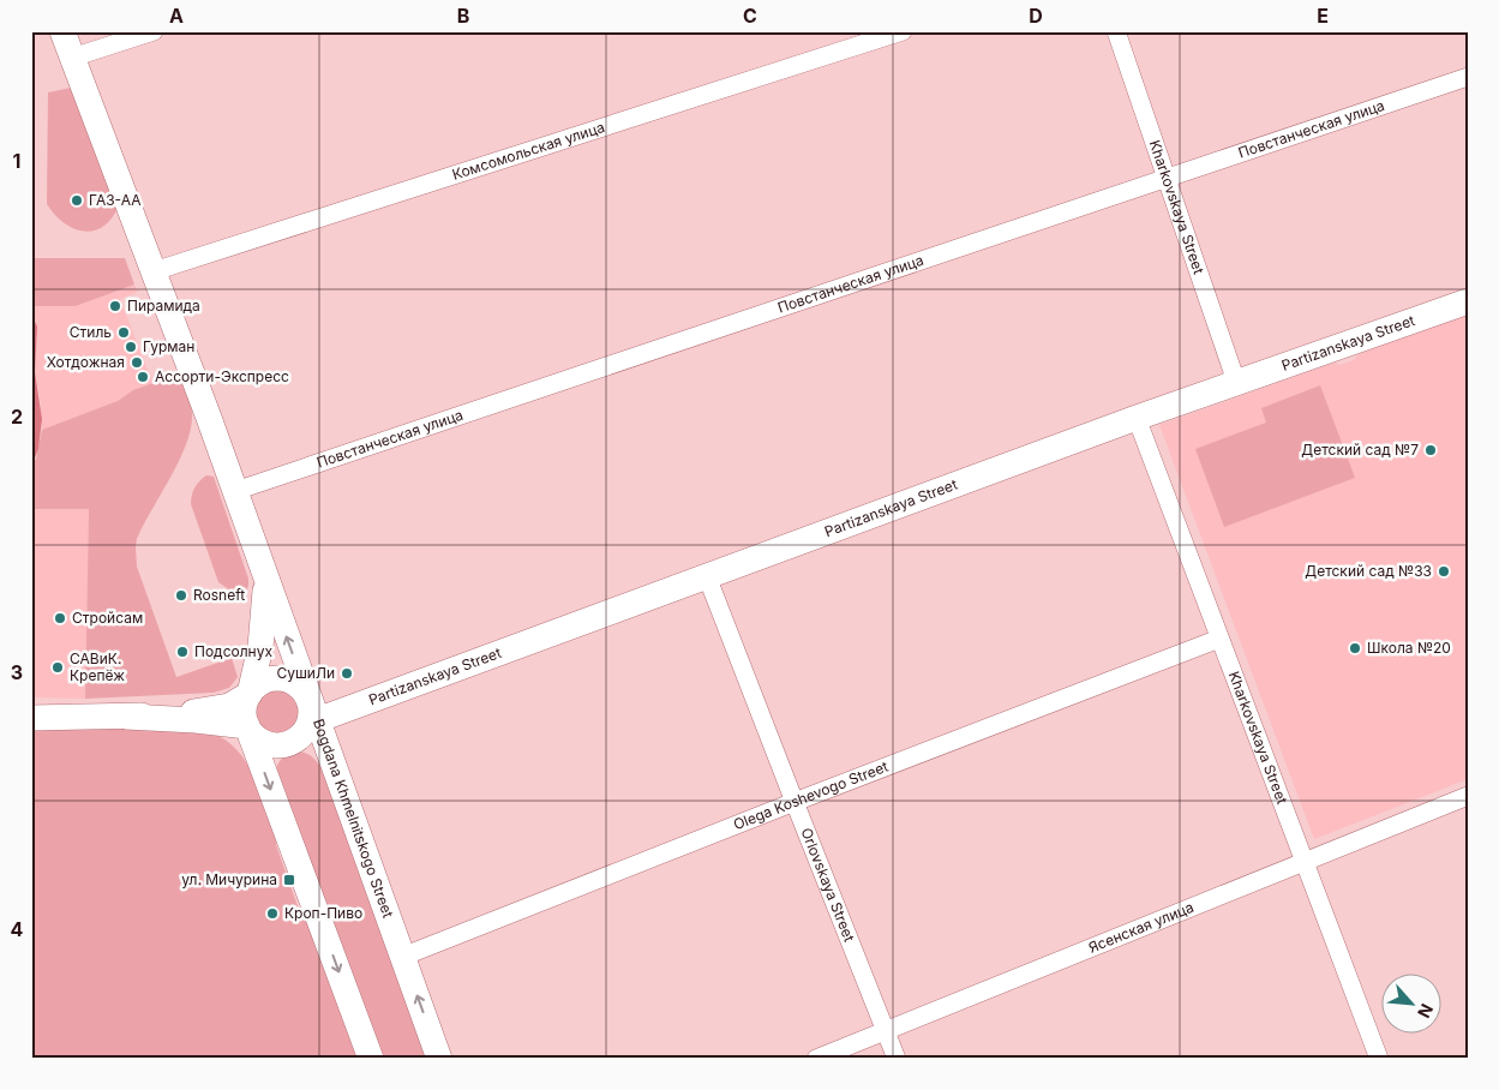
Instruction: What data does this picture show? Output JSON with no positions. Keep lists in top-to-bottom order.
{
  "streets": {
    "main road": ["Partizanskaya Street", "Bogdana Khmelnitskogo Street"],
    "street": [
      "Повстанческая улица",
      "Комсомольская улица",
      "Kharkovskaya Street",
      "Olega Koshevogo Street",
      "Orlovskaya Street",
      "Ясенская улица"
    ]
  },
  "crossings": [
    ["Повстанческая улица", "Kharkovskaya Street"],
    ["Повстанческая улица", "Bogdana Khmelnitskogo Street"],
    ["Комсомольская улица", "Bogdana Khmelnitskogo Street"],
    ["Kharkovskaya Street", "Partizanskaya Street"],
    ["Kharkovskaya Street", "Olega Koshevogo Street"],
    ["Kharkovskaya Street", "Ясенская улица"],
    ["Partizanskaya Street", "Bogdana Khmelnitskogo Street"],
    ["Partizanskaya Street", "Orlovskaya Street"],
    ["Olega Koshevogo Street", "Bogdana Khmelnitskogo Street"],
    ["Olega Koshevogo Street", "Orlovskaya Street"],
    ["Orlovskaya Street", "Ясенская улица"]
  ],
  "places": {
    "other": [
      "ГАЗ-АА",
      "Пирамида",
      "Стиль",
      "Гурман",
      "Хотдожная",
      "Ассорти-Экспресс",
      "Детский сад №7",
      "Детский сад №33",
      "Rosneft",
      "Стройсам",
      "Школа №20",
      "Подсолнух",
      "САВиК. Крепёж",
      "СушиЛи",
      "Кроп-Пиво"
    ],
    "transit": ["ул. Мичурина"]
  },
  "north": "bottom right",
  "grid": {
    "columns": [
      "A",
      "B",
      "C",
      "D",
      "E"
    ],
    "rows": [
      "1",
      "2",
      "3",
      "4"
    ]
  }
}
